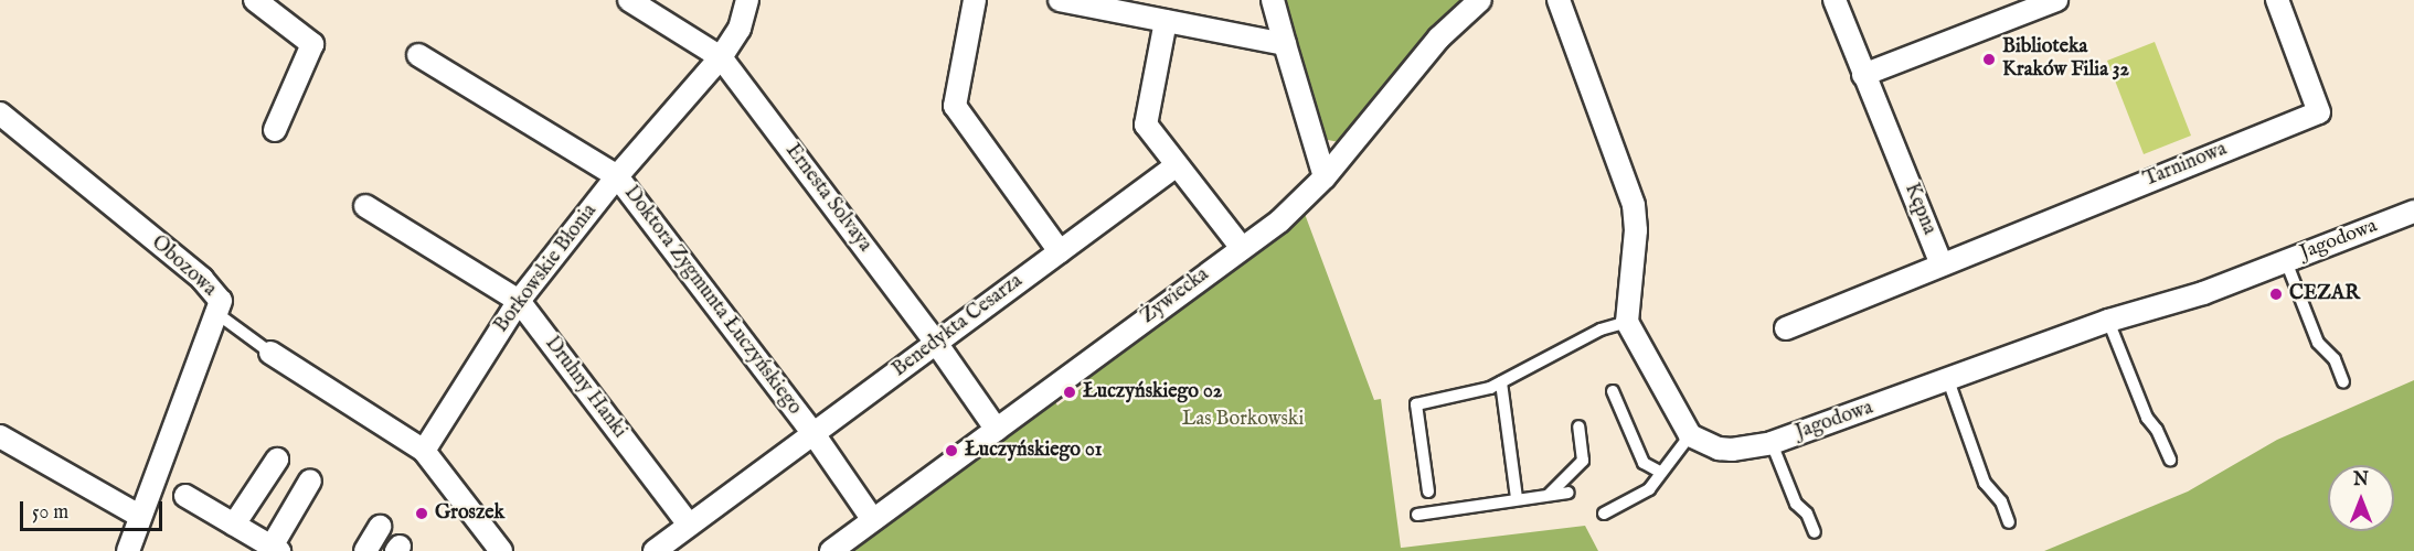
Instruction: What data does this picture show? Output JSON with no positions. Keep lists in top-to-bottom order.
{
  "streets": {
    "street": [
      "Tarninowa",
      "Ernesta Solvaya",
      "Kępna",
      "Jagodowa",
      "Obozowa",
      "Borkowskie Błonia",
      "Żywiecka",
      "Doktora Zygmunta Łuczyńskiego",
      "Benedykta Cesarza",
      "Druhny Hanki"
    ]
  },
  "crossings": [
    ["Tarninowa", "Kępna"],
    ["Ernesta Solvaya", "Borkowskie Błonia"],
    ["Ernesta Solvaya", "Żywiecka"],
    ["Ernesta Solvaya", "Benedykta Cesarza"],
    ["Borkowskie Błonia", "Doktora Zygmunta Łuczyńskiego"],
    ["Borkowskie Błonia", "Druhny Hanki"],
    ["Żywiecka", "Doktora Zygmunta Łuczyńskiego"],
    ["Doktora Zygmunta Łuczyńskiego", "Benedykta Cesarza"],
    ["Benedykta Cesarza", "Druhny Hanki"]
  ],
  "parks": ["Las Borkowski"],
  "places": [
    "Biblioteka Kraków Filia 32",
    "CEZAR",
    "Łuczyńskiego 02",
    "Łuczyńskiego 01",
    "Groszek"
  ],
  "scale_bar": "50 m",
  "north": "top"
}
